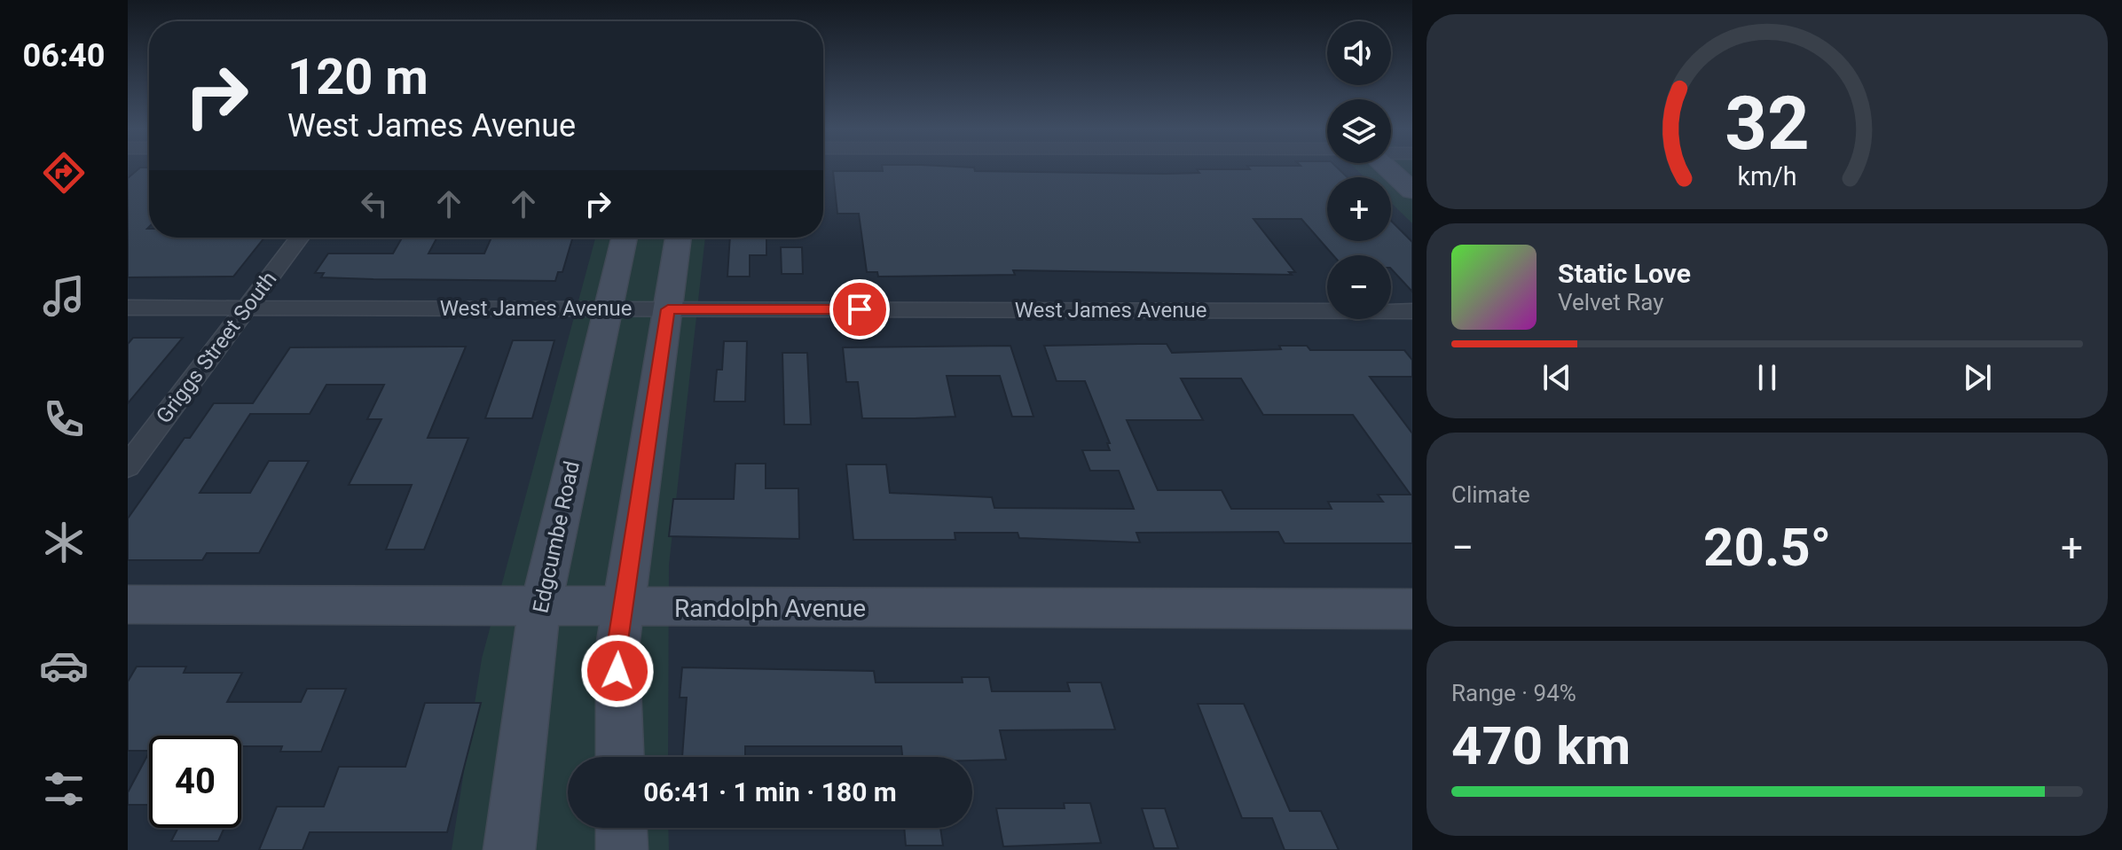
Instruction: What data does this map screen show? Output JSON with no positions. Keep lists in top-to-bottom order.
{
  "streets": {
    "street": [
      "West James Avenue",
      "Griggs Street South",
      "Edgcumbe Road",
      "Randolph Avenue"
    ]
  },
  "crossings": [
    ["West James Avenue", "Griggs Street South"],
    ["West James Avenue", "Edgcumbe Road"],
    ["Edgcumbe Road", "Randolph Avenue"]
  ],
  "page": {
    "tabs": "06:40",
    "map_buttons": ["+", "−"],
    "turn": ["120 m", "West James Avenue"],
    "song": ["Static Love", "Velvet Ray"],
    "tile": [
      "Climate",
      ["Range · 94%", "470 km"]
    ],
    "heat": ["−", "20.5°", "+"],
    "limit": "40",
    "trip": "06:41 · 1 min · 180 m",
    "gauge": ["32", "km/h"]
  }
}
